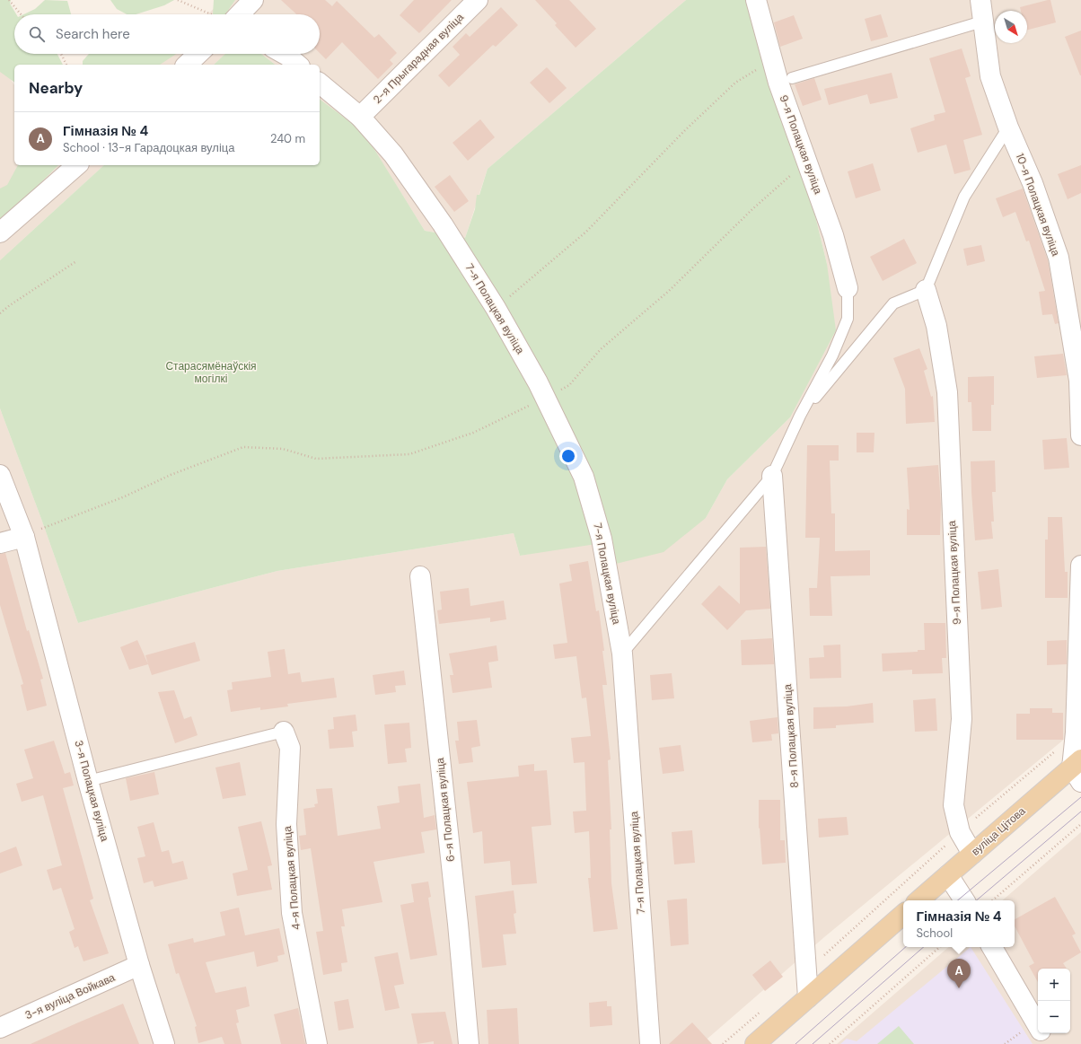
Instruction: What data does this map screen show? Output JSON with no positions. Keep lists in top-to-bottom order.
{
  "streets": {
    "main road": ["вуліца Цітова"],
    "street": [
      "2-я Прыгарадная вуліца",
      "9-я Полацкая вуліца",
      "10-я Полацкая вуліца",
      "7-я Полацкая вуліца",
      "8-я Полацкая вуліца",
      "3-я Полацкая вуліца",
      "6-я Полацкая вуліца",
      "4-я Полацкая вуліца",
      "3-я вуліца Войкава"
    ]
  },
  "crossings": [
    ["2-я Прыгарадная вуліца", "7-я Полацкая вуліца"],
    ["9-я Полацкая вуліца", "вуліца Цітова"],
    ["3-я Полацкая вуліца", "3-я вуліца Войкава"]
  ],
  "parks": ["Старасямёнаўскія могілкі"],
  "north": "bottom right",
  "page": {
    "search": "Search here",
    "heading": "Nearby",
    "list": [
      {
        "mark": "A",
        "name": "Гімназія № 4",
        "note": "School · 13-я Гарадоцкая вуліца",
        "value": "240 m"
      }
    ],
    "popup": ["Гімназія № 4", "School"],
    "pins": "A",
    "map_buttons": ["+", "−"]
  }
}
